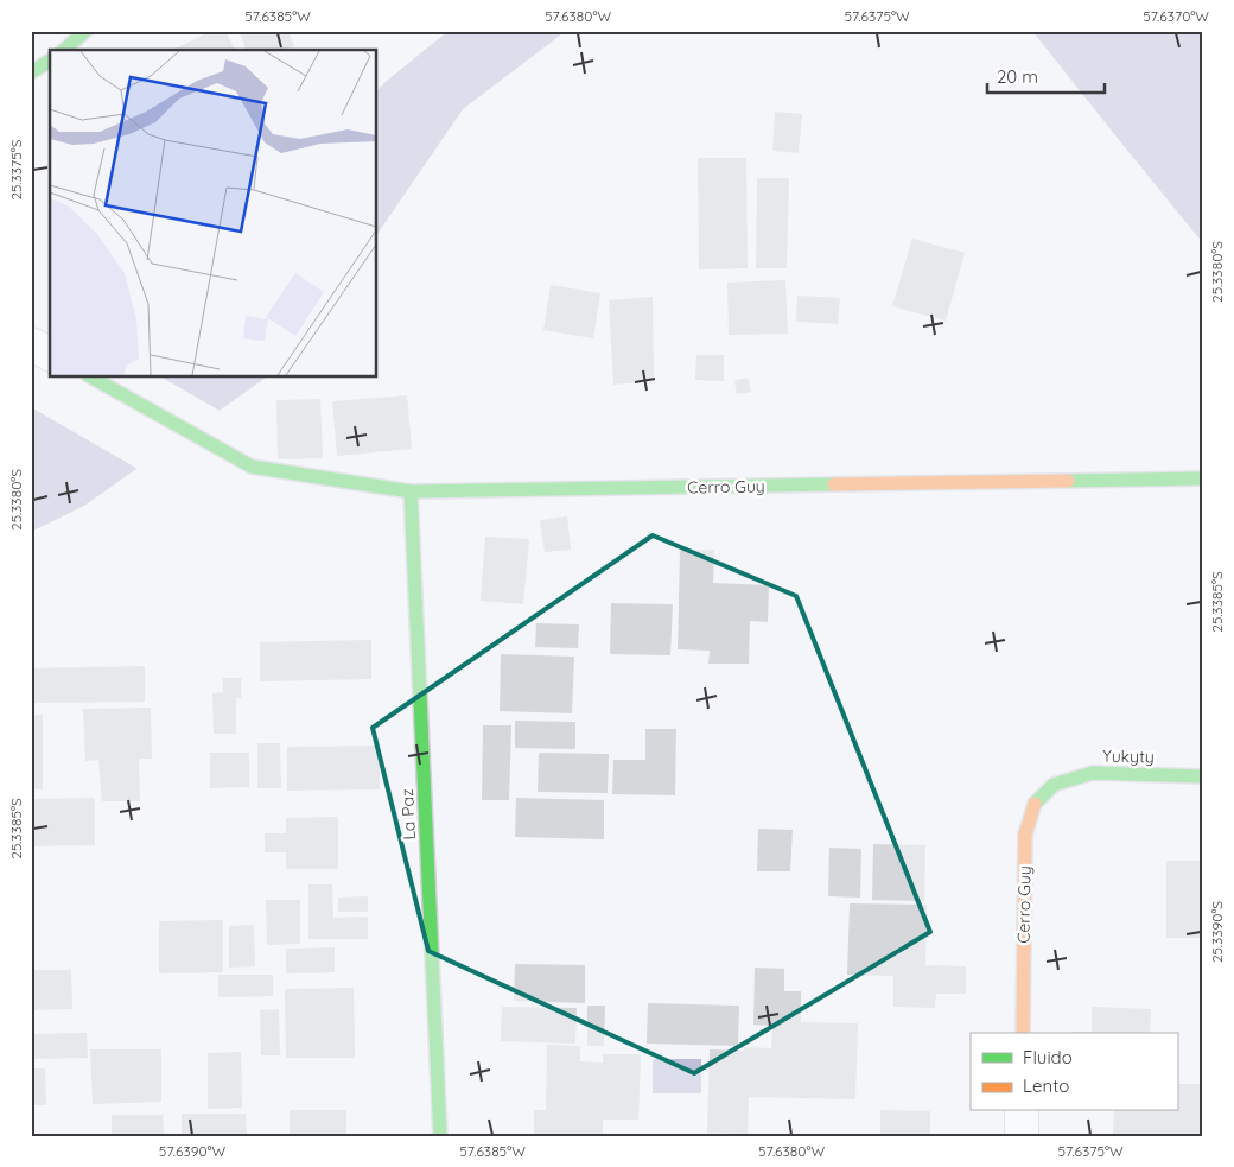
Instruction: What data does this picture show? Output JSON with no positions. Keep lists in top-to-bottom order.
{
  "streets": {
    "street": ["Cerro Guy", "Yukyty", "La Paz"]
  },
  "crossings": [
    ["Cerro Guy", "Yukyty"],
    ["Cerro Guy", "La Paz"]
  ],
  "legend": ["Fluido", "Lento"],
  "scale_bar": "20 m",
  "coordinates": [
    "57.6385°W",
    "57.6380°W",
    "57.6375°W",
    "57.6370°W",
    "25.3375°S",
    "25.3380°S",
    "25.3385°S",
    "25.3390°S",
    "57.6390°W"
  ]
}
